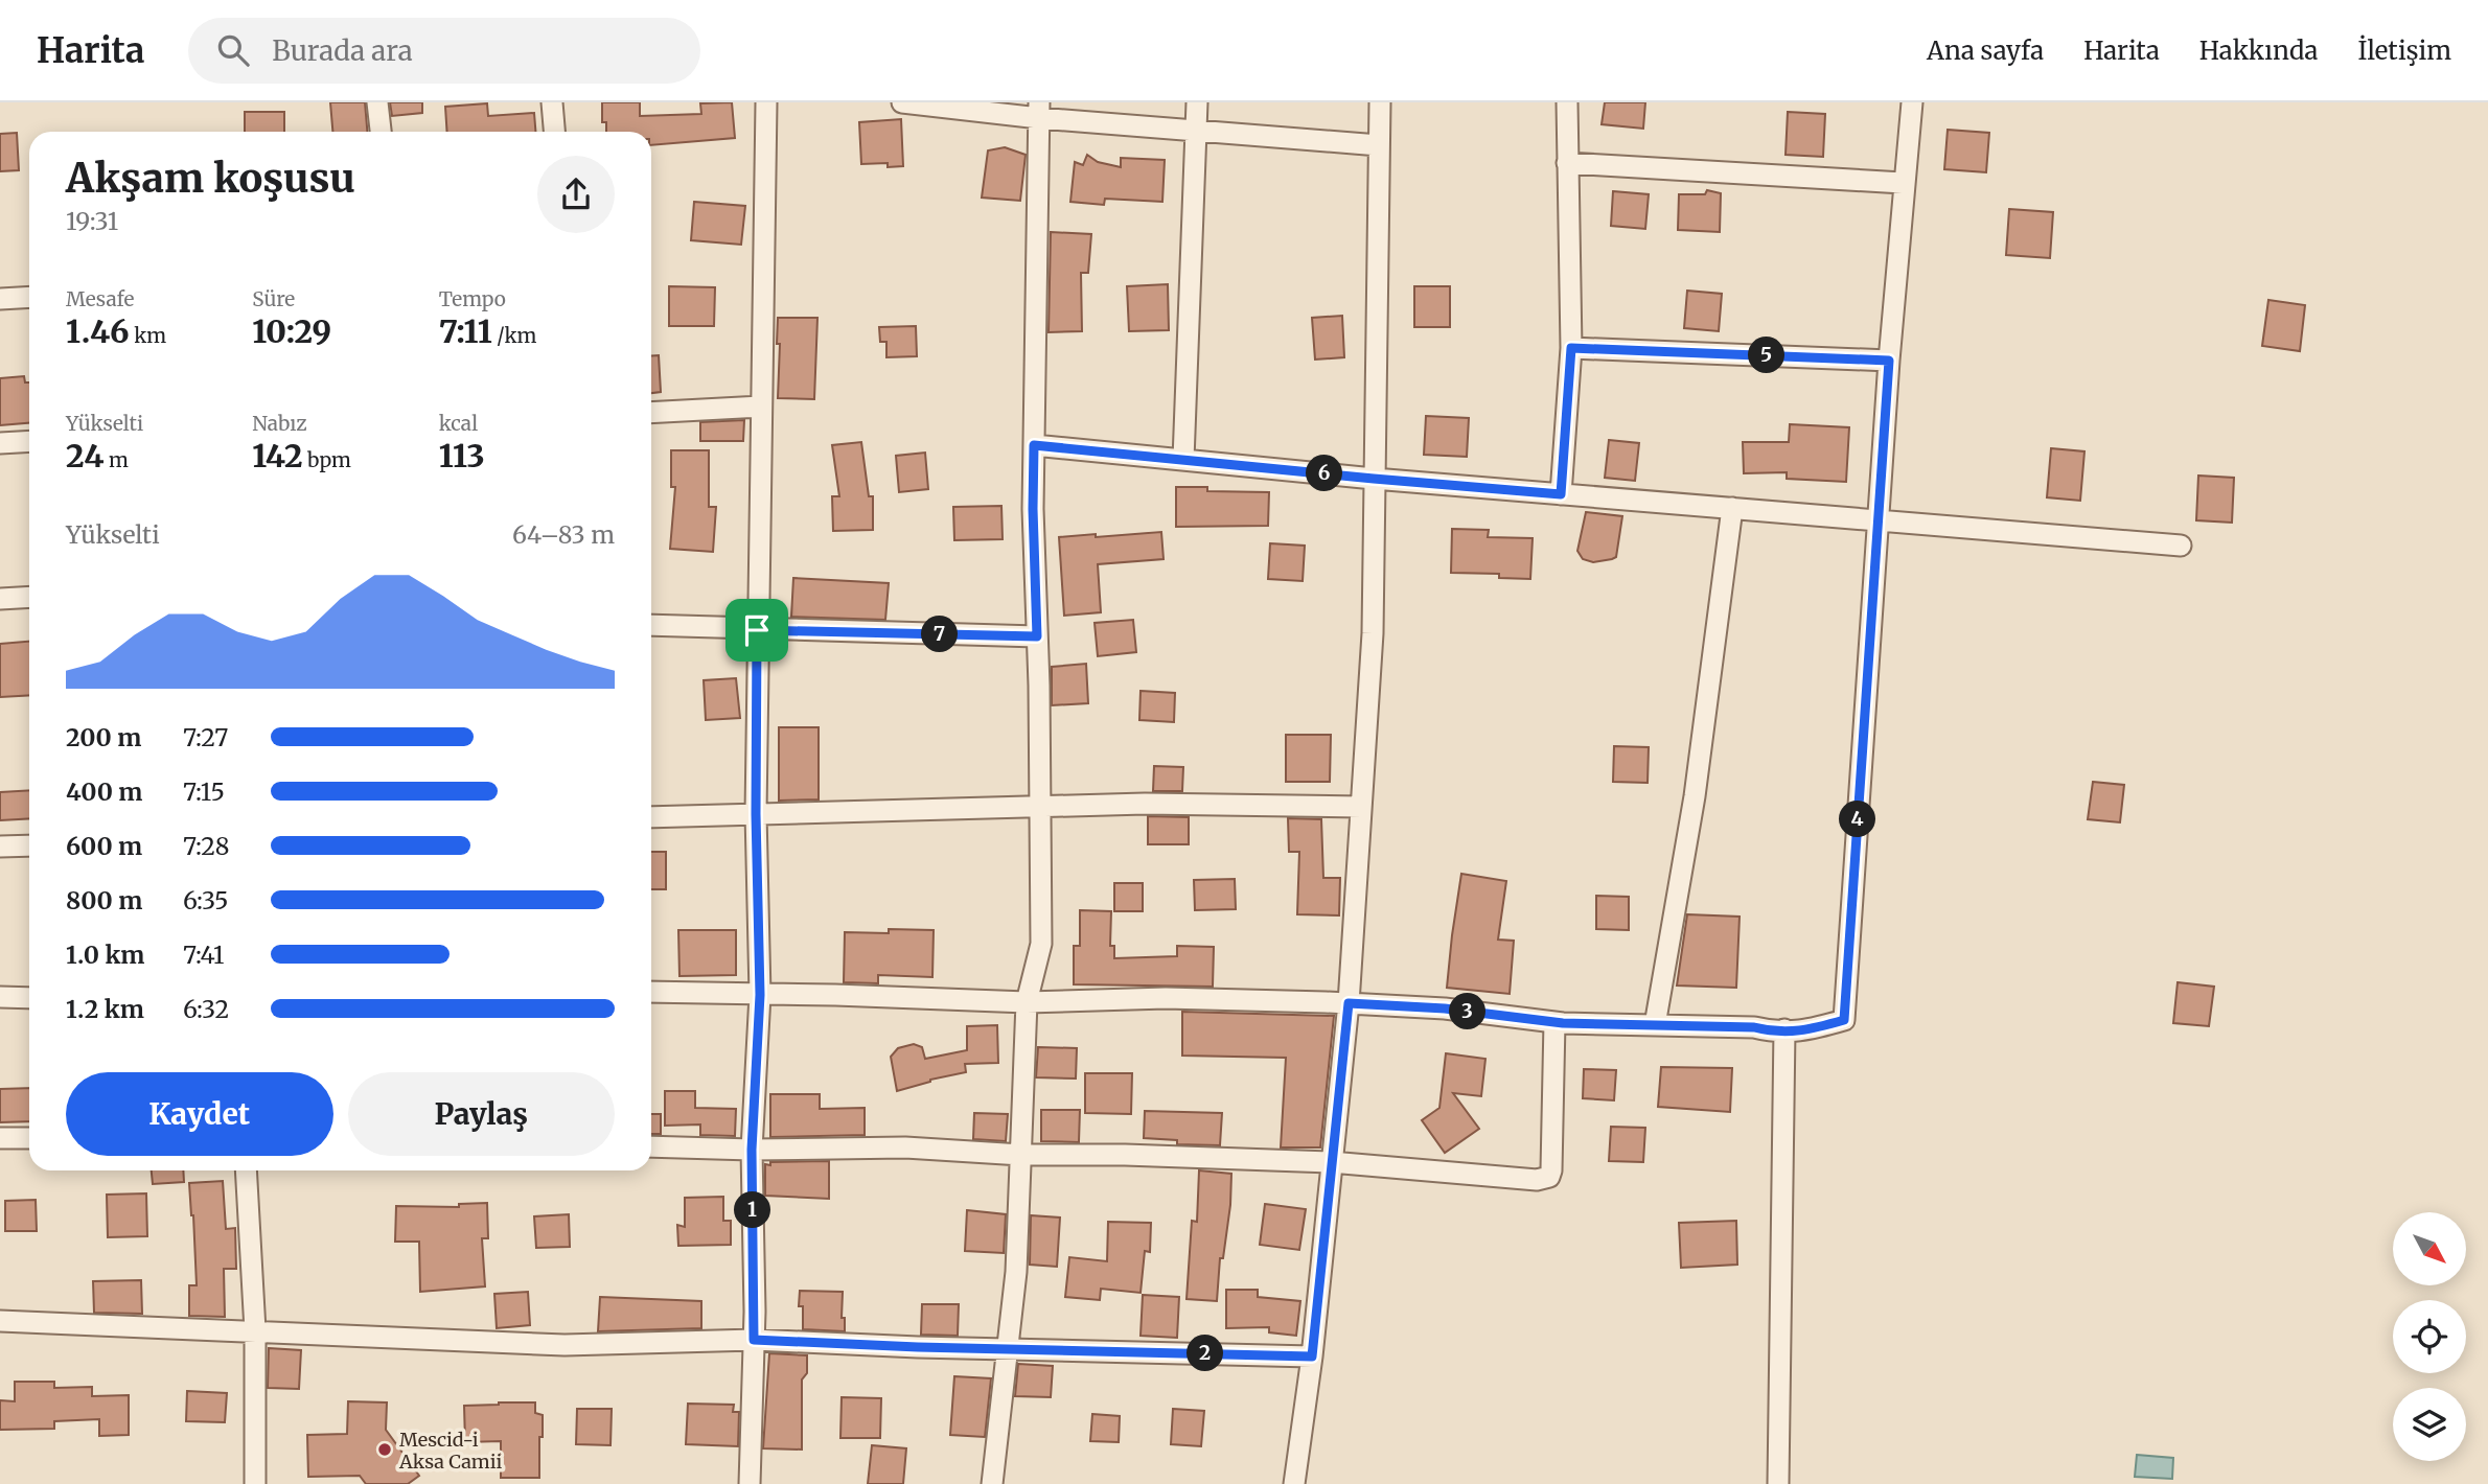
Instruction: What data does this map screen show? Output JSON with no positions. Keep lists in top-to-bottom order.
{
  "places": ["Mescid-i Aksa Camii"],
  "north": "bottom right",
  "page": {
    "header": "Harita",
    "search": "Burada ara",
    "nav": [
      "Ana sayfa",
      "Harita",
      "Hakkında",
      "İletişim"
    ],
    "heading": ["Akşam koşusu", "19:31"],
    "stats": [
      ["Mesafe", "1.46 km"],
      ["Süre", "10:29"],
      ["Tempo", "7:11 /km"],
      ["Yükselti", "24 m"],
      ["Nabız", "142 bpm"],
      ["kcal", "113"]
    ],
    "pins": [
      "5",
      "6",
      "7",
      "4",
      "3",
      "1",
      "2"
    ],
    "chart": ["Yükselti", "64–83 m"],
    "list": [
      {
        "name": "200 m",
        "note": "7:27"
      },
      {
        "name": "400 m",
        "note": "7:15"
      },
      {
        "name": "600 m",
        "note": "7:28"
      },
      {
        "name": "800 m",
        "note": "6:35"
      },
      {
        "name": "1.0 km",
        "note": "7:41"
      },
      {
        "name": "1.2 km",
        "note": "6:32"
      }
    ],
    "buttons": ["Kaydet", "Paylaş"]
  }
}
